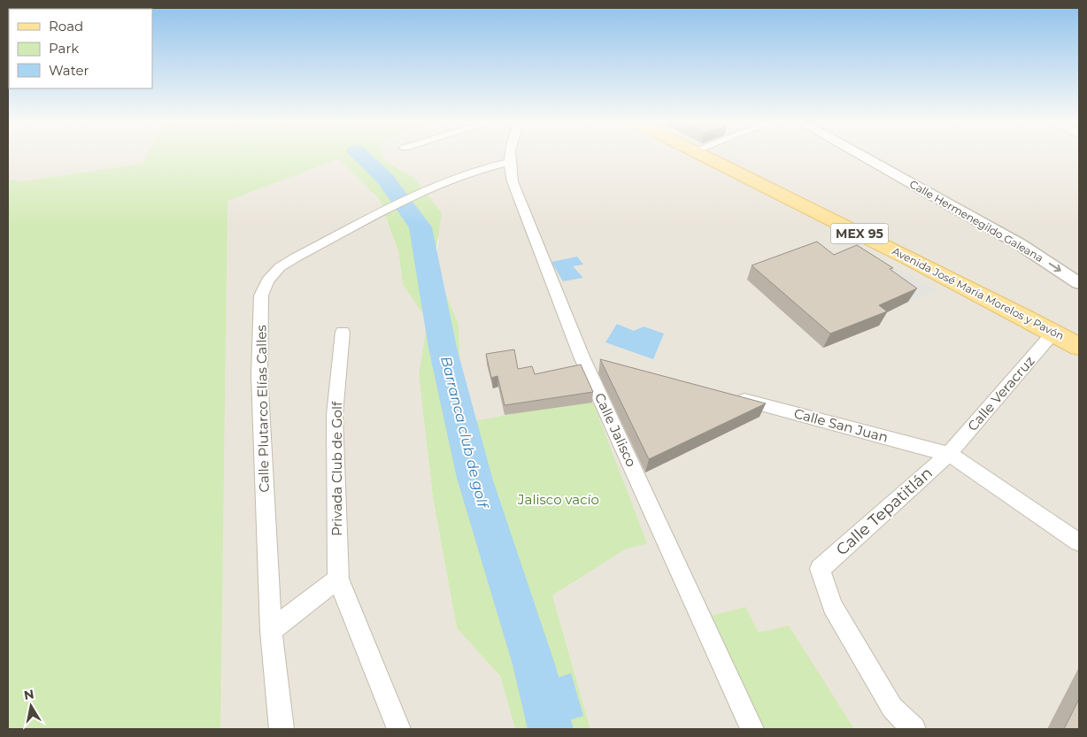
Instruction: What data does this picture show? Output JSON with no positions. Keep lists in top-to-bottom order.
{
  "streets": {
    "main road": ["MEX 95", "Avenida José María Morelos y Pavón"],
    "street": [
      "Calle Hermenegildo Galeana",
      "Calle Veracruz",
      "Calle Plutarco Elías Calles",
      "Calle San Juan",
      "Calle Jalisco",
      "Privada Club de Golf",
      "Calle Tepatitlán"
    ]
  },
  "crossings": [
    ["Avenida José María Morelos y Pavón", "Calle Veracruz"],
    ["Calle Veracruz", "Calle San Juan"],
    ["Calle Veracruz", "Calle Tepatitlán"],
    ["Calle Plutarco Elías Calles", "Calle Jalisco"],
    ["Calle San Juan", "Calle Tepatitlán"]
  ],
  "one_way": ["Calle Hermenegildo Galeana"],
  "water": ["Barranca club de golf"],
  "parks": ["Jalisco vacío"],
  "legend": ["Road", "Park", "Water"],
  "north": "top"
}
